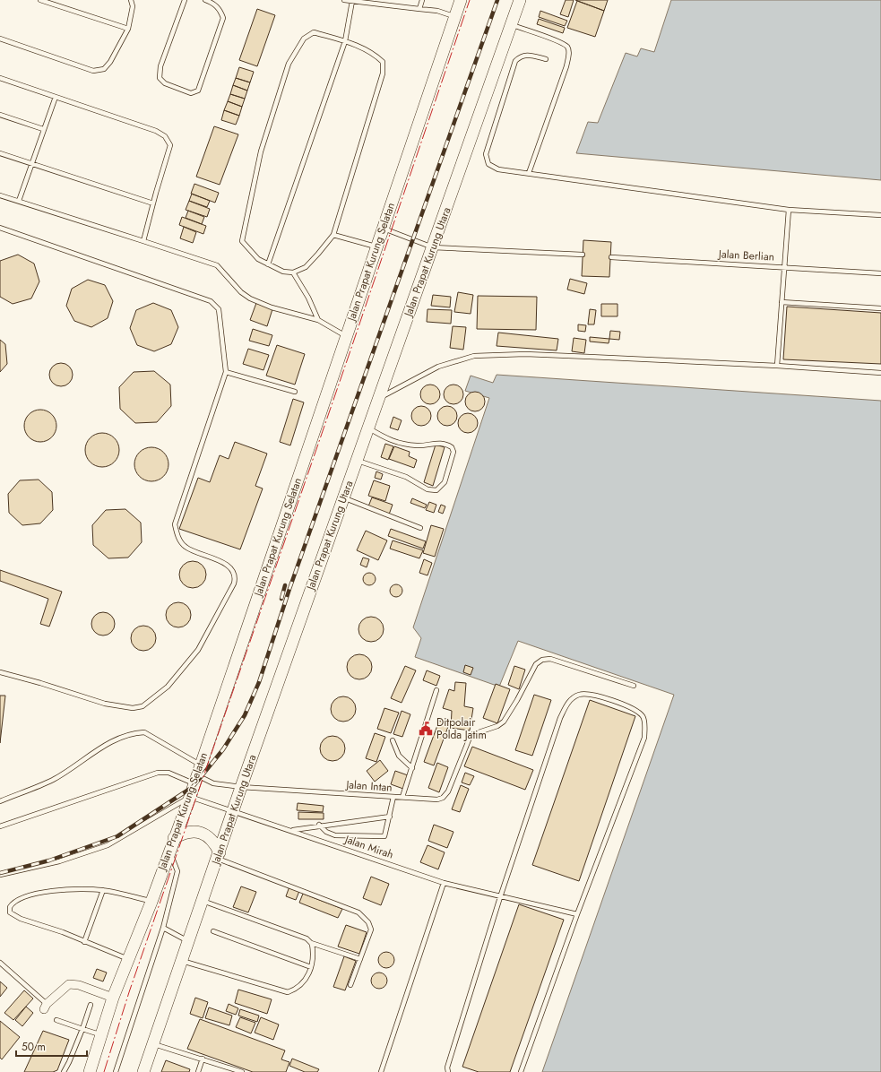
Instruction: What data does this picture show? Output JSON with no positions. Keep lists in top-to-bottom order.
{
  "streets": {
    "street": ["Jalan Prapat Kurung Selatan", "Jalan Prapat Kurung Utara"],
    "lane": ["Jalan Berlian", "Jalan Intan", "Jalan Mirah"]
  },
  "crossings": [
    ["Jalan Prapat Kurung Selatan", "Jalan Intan"],
    ["Jalan Prapat Kurung Selatan", "Jalan Mirah"],
    ["Jalan Prapat Kurung Utara", "Jalan Intan"],
    ["Jalan Prapat Kurung Utara", "Jalan Mirah"]
  ],
  "places": {
    "public building": ["Ditpolair Polda Jatim"]
  },
  "scale_bar": "50 m"
}
